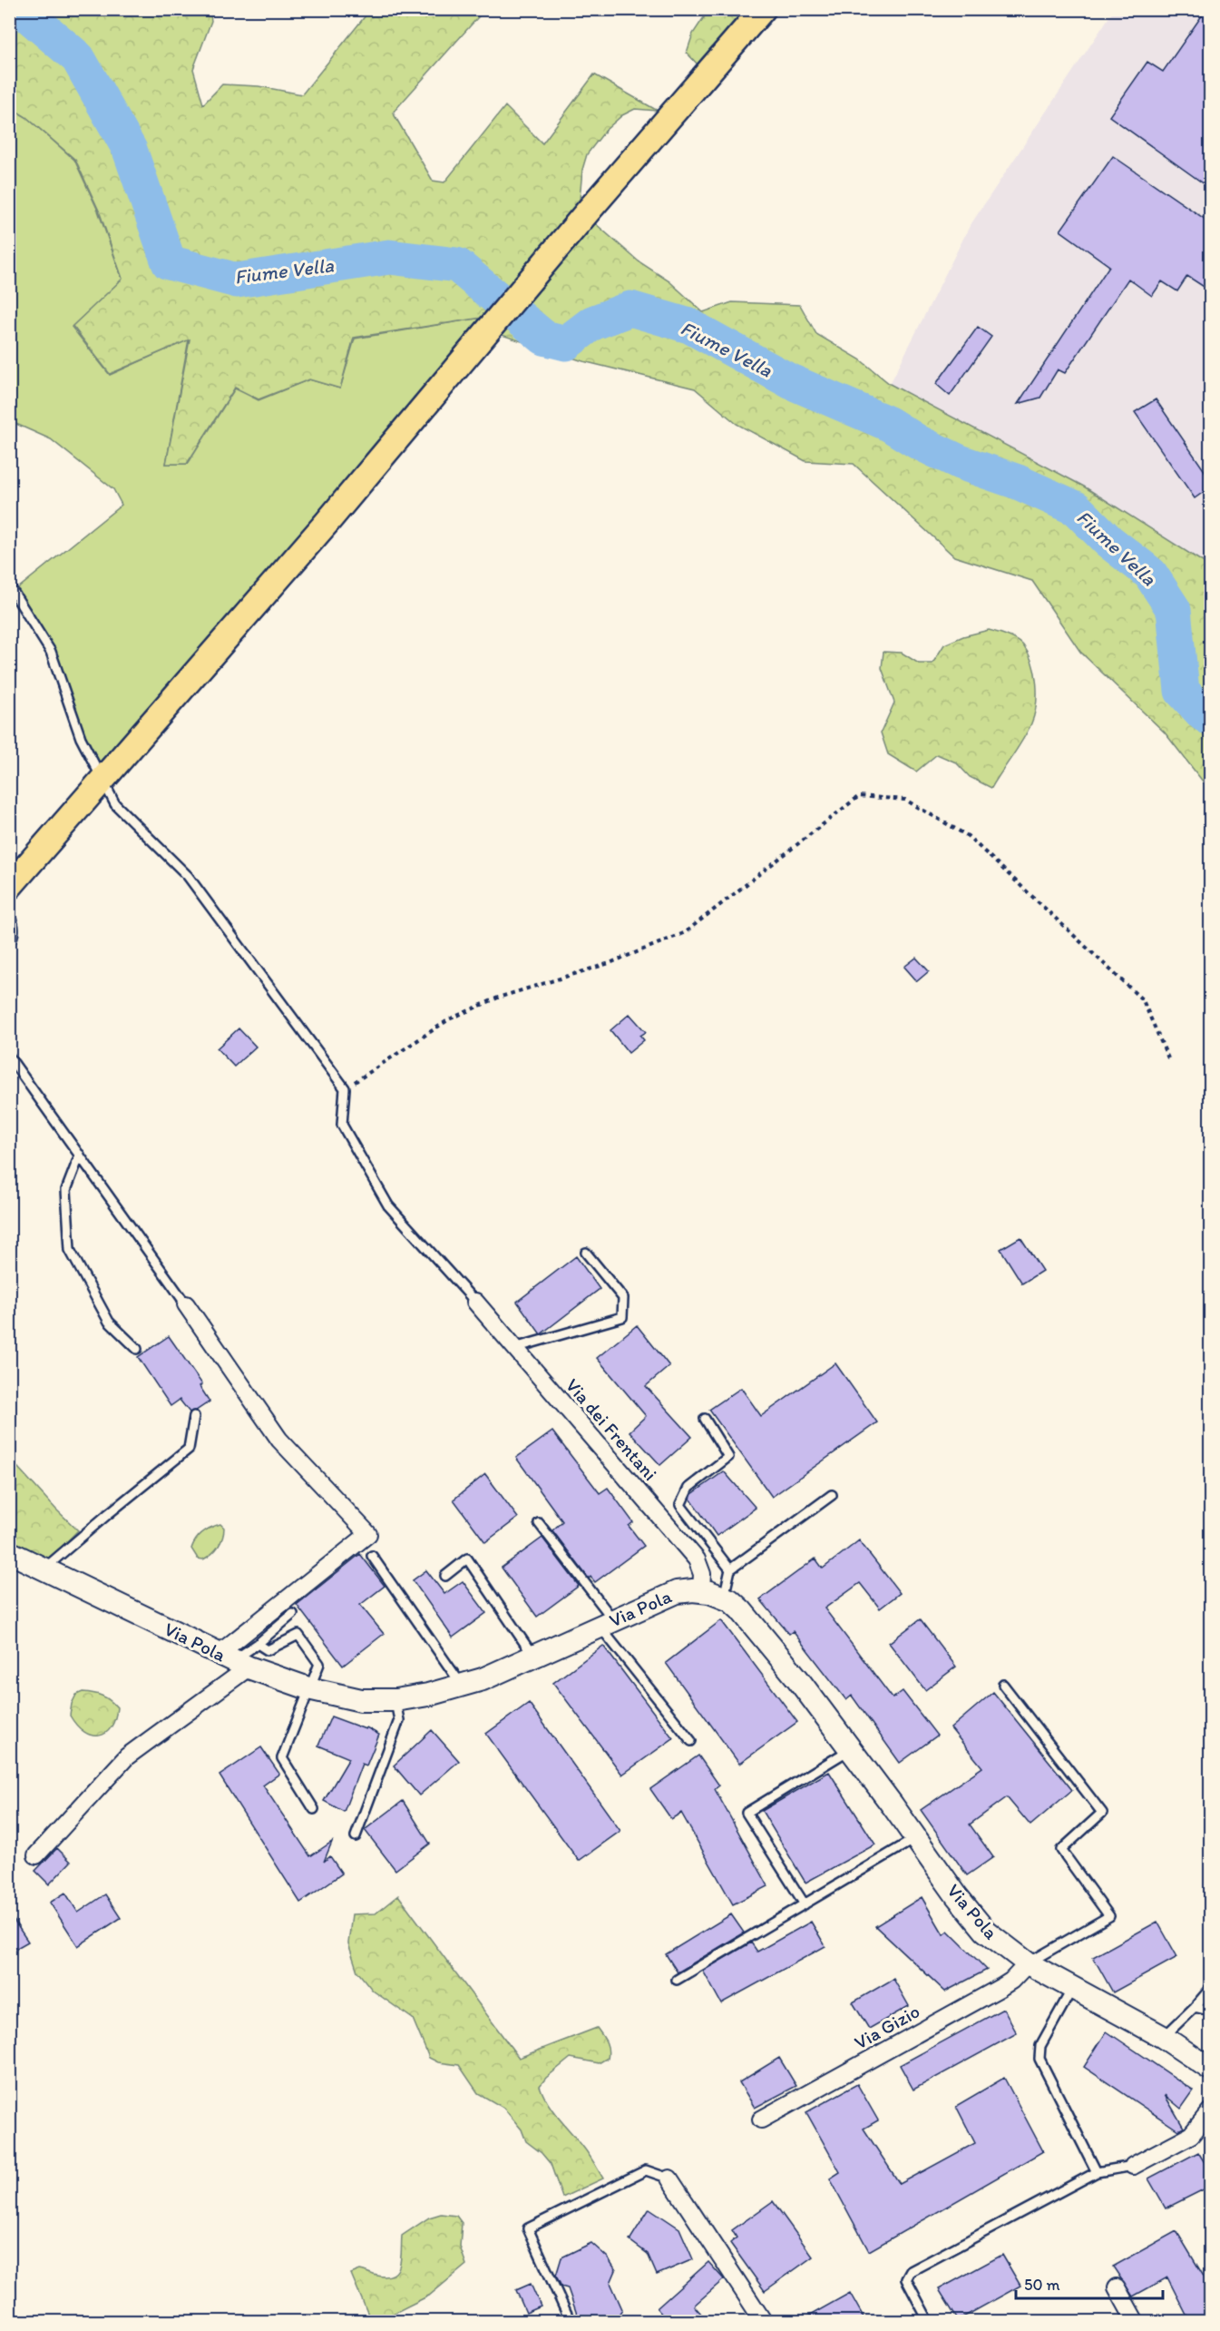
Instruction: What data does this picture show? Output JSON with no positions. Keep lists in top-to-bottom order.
{
  "streets": {
    "street": ["Via dei Frentani", "Via Pola", "Via Gizio"]
  },
  "crossings": [
    ["Via dei Frentani", "Via Pola"],
    ["Via Pola", "Via Gizio"]
  ],
  "water": ["Fiume Vella"],
  "scale_bar": "50 m"
}
